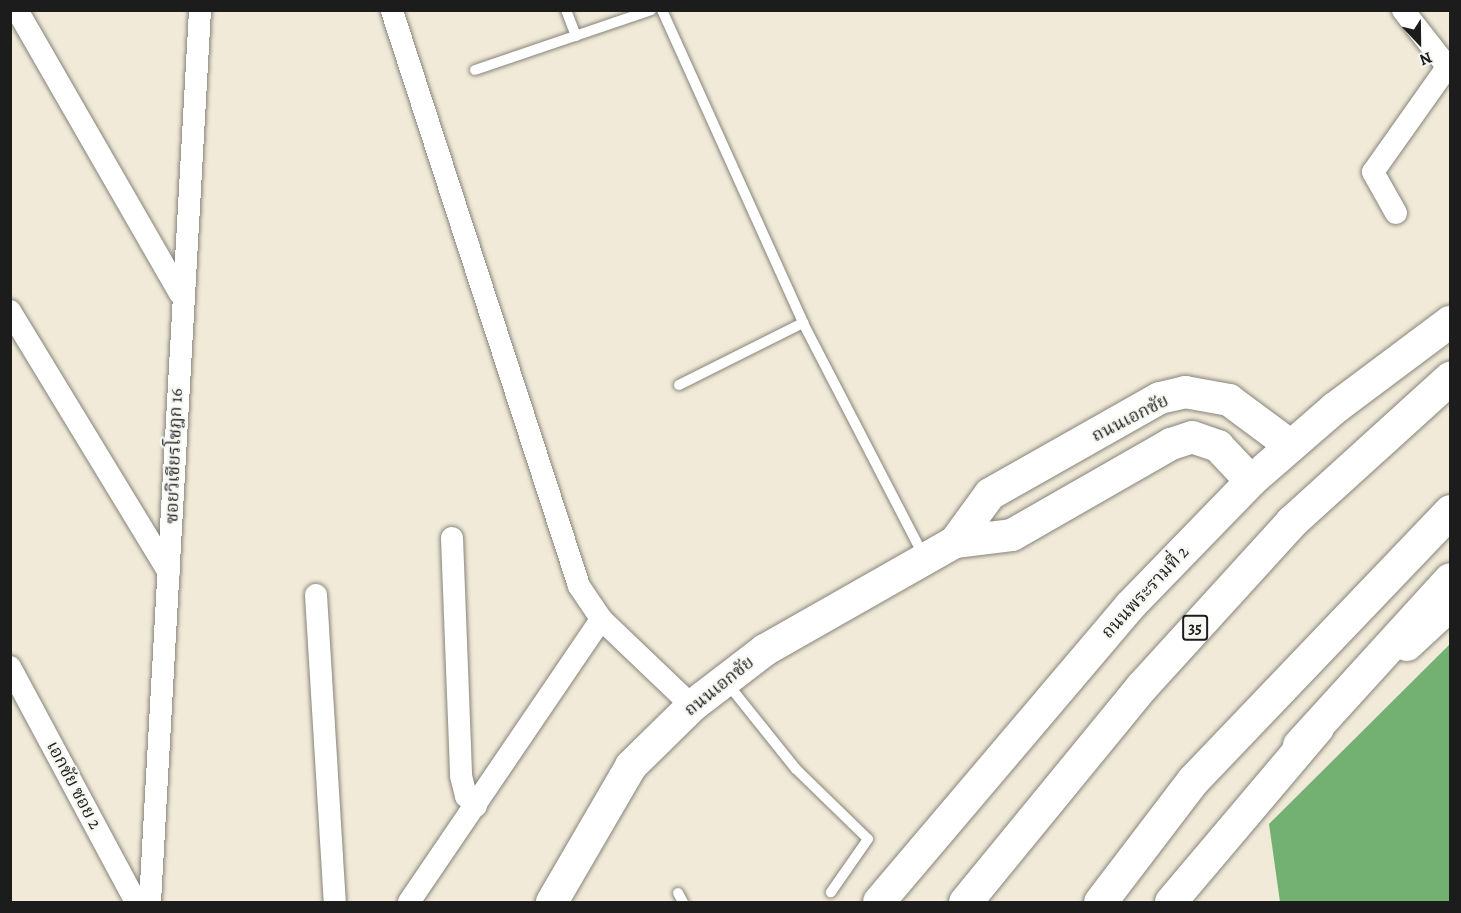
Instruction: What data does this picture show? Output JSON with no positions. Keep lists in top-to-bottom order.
{
  "streets": {
    "highway": ["35"],
    "main road": ["ถนนเอกชัย", "ถนนพระรามที่ 2"],
    "street": ["ซอยวิเชียรโชฎก 16", "เอกชัย ซอย 2"]
  },
  "crossings": [
    ["ถนนเอกชัย", "ถนนพระรามที่ 2"],
    ["ซอยวิเชียรโชฎก 16", "เอกชัย ซอย 2"]
  ],
  "north": "bottom"
}
